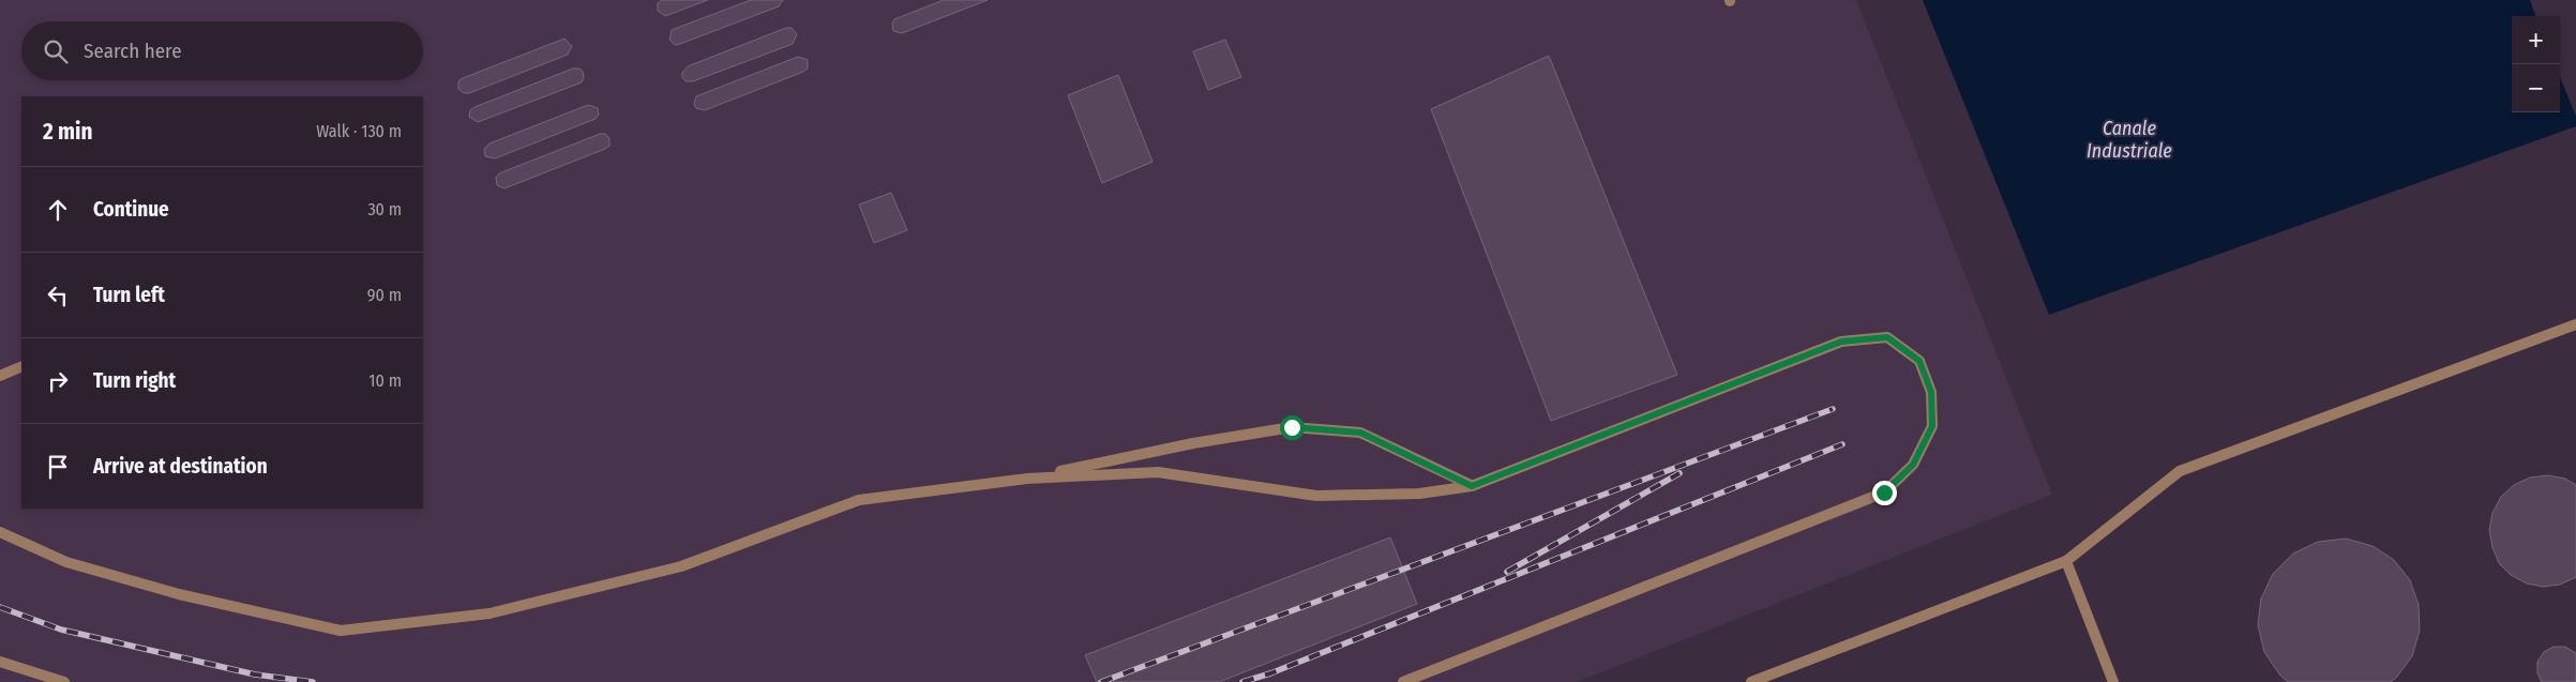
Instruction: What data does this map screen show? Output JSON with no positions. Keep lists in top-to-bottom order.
{
  "water": ["Canale Industriale"],
  "page": {
    "map_buttons": ["+", "−"],
    "search": "Search here",
    "heading": ["2 min", "Walk · 130 m"],
    "list": [
      ["Continue", "30 m"],
      ["Turn left", "90 m"],
      ["Turn right", "10 m"],
      "Arrive at destination"
    ]
  }
}
